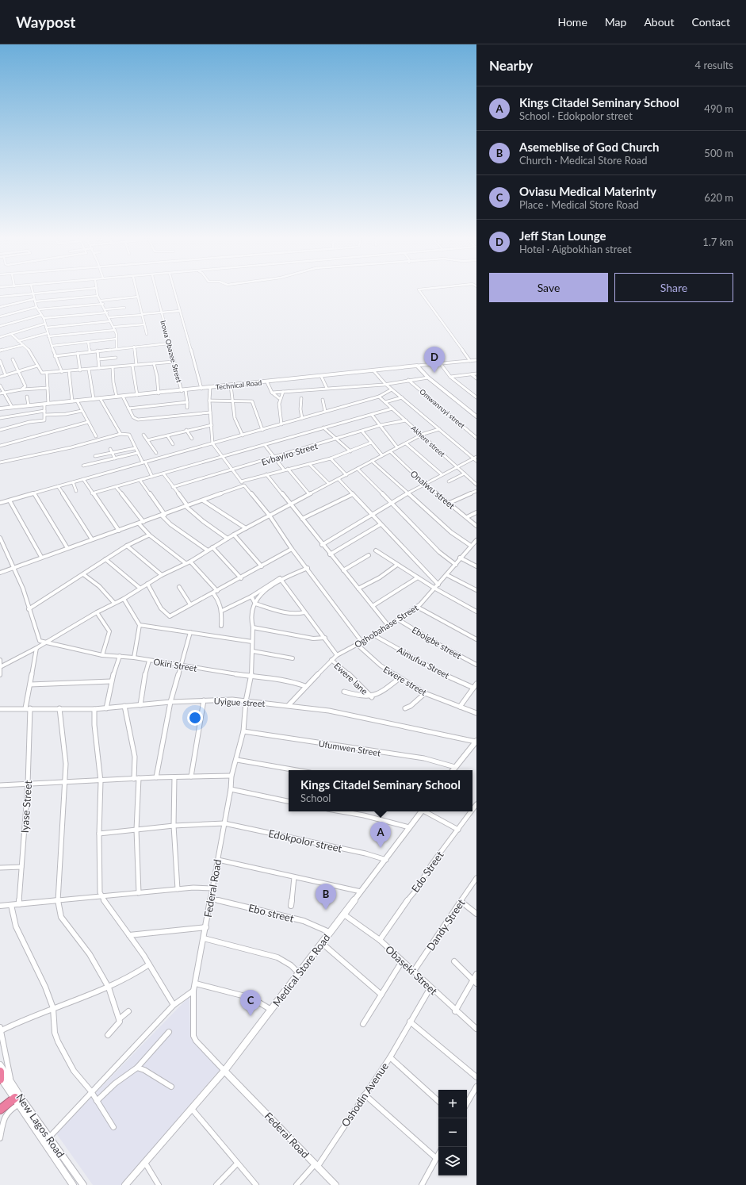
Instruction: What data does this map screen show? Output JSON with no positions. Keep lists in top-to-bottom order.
{
  "streets": {
    "street": [
      "Irowa Obazee Street",
      "Technical Road",
      "Omwanruyi street",
      "Akhere street",
      "Evbayiro Street",
      "Onaiwu street",
      "Oghobahase Street",
      "Eboigbe street",
      "Aimufua Street",
      "Okiri Street",
      "Ewere lane",
      "Ewere street",
      "Uyigue street",
      "Ufumwen Street",
      "Iyase Street",
      "Edokpolor street",
      "Edo Street",
      "Federal Road",
      "Ebo street",
      "Dandy Street",
      "Medical Store Road",
      "Obaseki Street",
      "Oshodin Avenue",
      "New Lagos Road"
    ]
  },
  "crossings": [
    ["Irowa Obazee Street", "Technical Road"],
    ["Akhere street", "Evbayiro Street"],
    ["Oghobahase Street", "Eboigbe street"],
    ["Oghobahase Street", "Aimufua Street"],
    ["Oghobahase Street", "Okiri Street"],
    ["Oghobahase Street", "Ewere lane"],
    ["Oghobahase Street", "Ewere street"],
    ["Oghobahase Street", "Uyigue street"],
    ["Okiri Street", "Federal Road"],
    ["Ewere lane", "Ewere street"],
    ["Uyigue street", "Iyase Street"],
    ["Uyigue street", "Federal Road"],
    ["Ufumwen Street", "Federal Road"],
    ["Edokpolor street", "Federal Road"],
    ["Edokpolor street", "Medical Store Road"],
    ["Edo Street", "Obaseki Street"],
    ["Federal Road", "Ebo street"],
    ["Federal Road", "Medical Store Road"],
    ["Federal Road", "Oshodin Avenue"],
    ["Ebo street", "Medical Store Road"],
    ["Dandy Street", "Obaseki Street"],
    ["Medical Store Road", "Obaseki Street"],
    ["Obaseki Street", "Oshodin Avenue"]
  ],
  "page": {
    "header": "Waypost",
    "nav": [
      "Home",
      "Map",
      "About",
      "Contact"
    ],
    "heading": ["Nearby", "4 results"],
    "list": [
      {
        "mark": "A",
        "name": "Kings Citadel Seminary School",
        "note": "School · Edokpolor street",
        "value": "490 m"
      },
      {
        "mark": "B",
        "name": "Asemeblise of God Church",
        "note": "Church · Medical Store Road",
        "value": "500 m"
      },
      {
        "mark": "C",
        "name": "Oviasu Medical Materinty",
        "note": "Place · Medical Store Road",
        "value": "620 m"
      },
      {
        "mark": "D",
        "name": "Jeff Stan Lounge",
        "note": "Hotel · Aigbokhian street",
        "value": "1.7 km"
      }
    ],
    "buttons": ["Save", "Share"],
    "pins": [
      "D",
      "A",
      "B",
      "C"
    ],
    "popup": ["Kings Citadel Seminary School", "School"],
    "map_buttons": ["+", "−"]
  }
}
